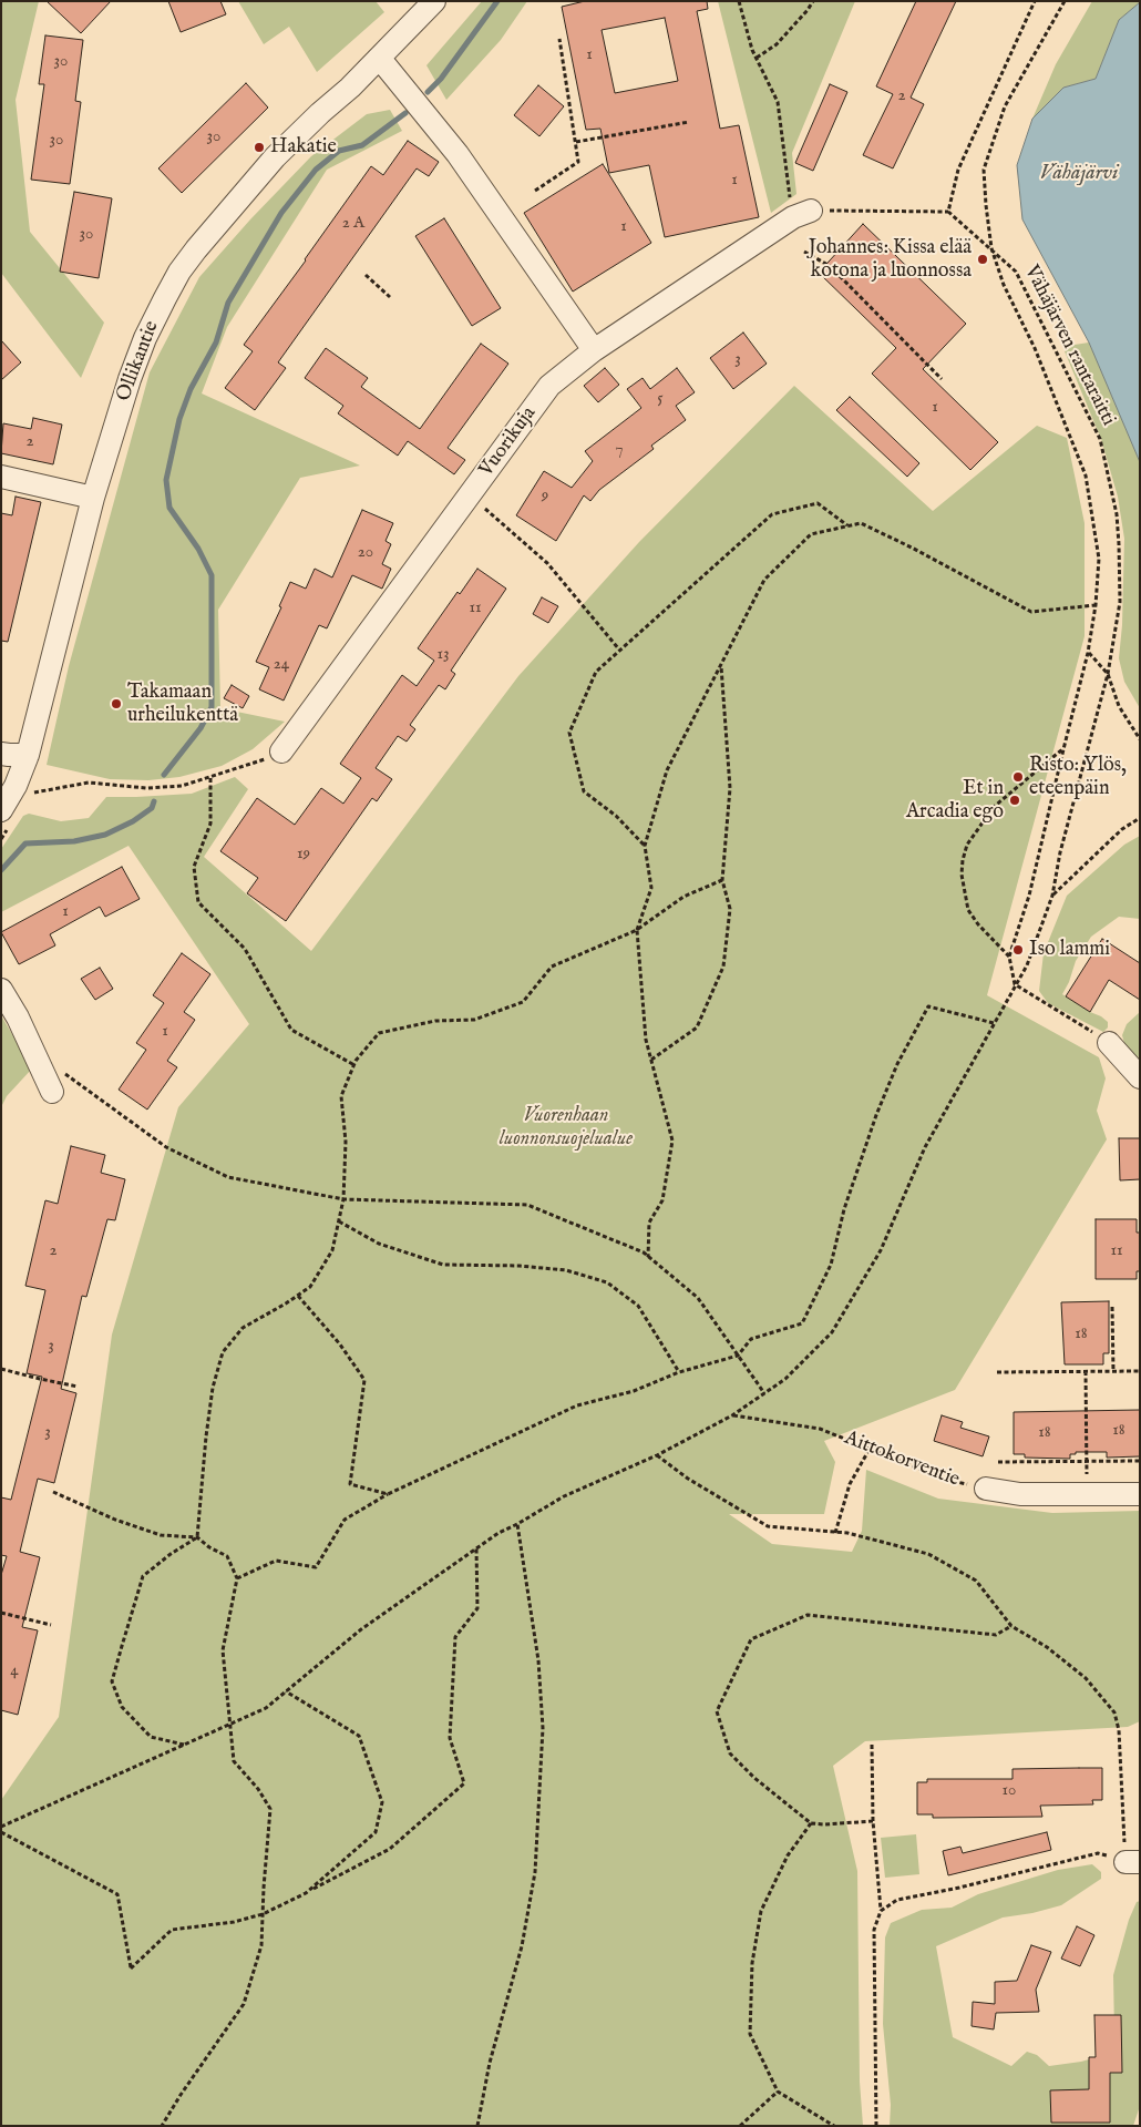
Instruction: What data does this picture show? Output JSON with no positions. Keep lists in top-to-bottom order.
{
  "streets": {
    "street": ["Ollikantie", "Vuorikuja", "Aittokorventie"],
    "path": ["Vähäjärven rantaraitti"]
  },
  "water": ["Vähäjärvi"],
  "parks": ["Vuorenhaan luonnonsuojelualue"],
  "places": [
    "Hakatie",
    "Johannes: Kissa elää kotona ja luonnossa",
    "Takamaan urheilukenttä",
    "Risto: Ylös, eteenpäin",
    "Et in Arcadia ego",
    "Iso lammi"
  ],
  "house_numbers": [
    "1",
    "30",
    "2",
    "30",
    "30",
    "1",
    "2 A",
    "1",
    "30",
    "3",
    "5",
    "1",
    "2",
    "7",
    "9",
    "20",
    "11",
    "13",
    "24",
    "19",
    "1",
    "1",
    "2",
    "11",
    "18",
    "3",
    "18",
    "3",
    "18",
    "4",
    "10"
  ]
}
